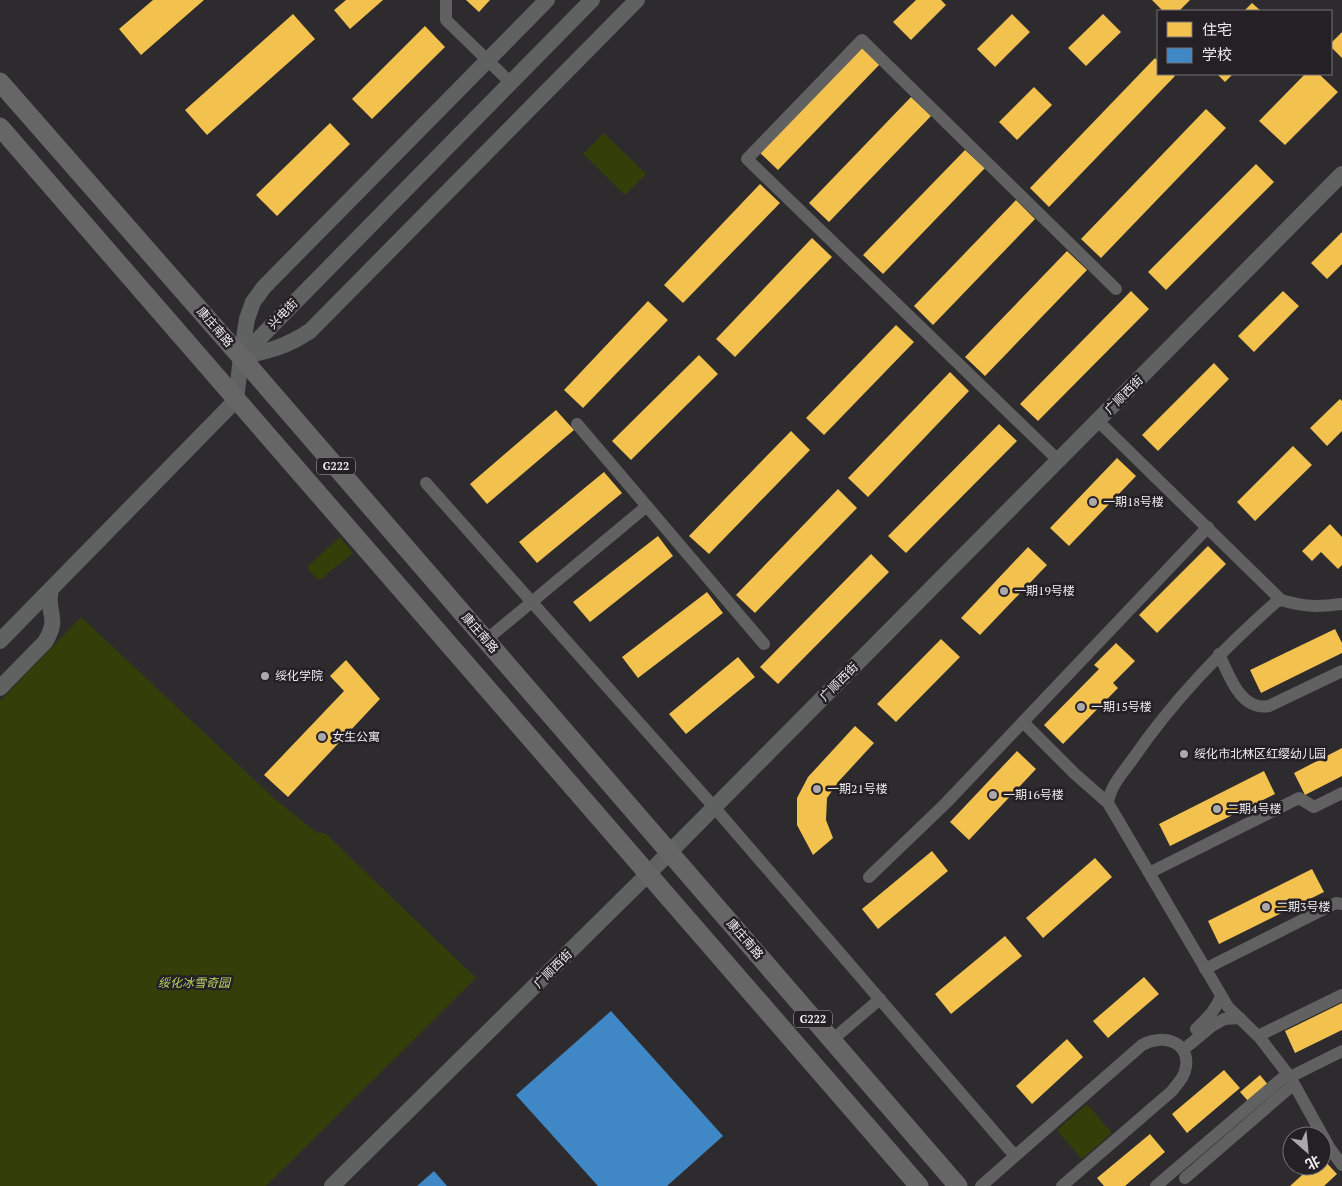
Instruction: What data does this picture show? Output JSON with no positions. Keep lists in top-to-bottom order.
{
  "streets": {
    "highway": ["康庄南路", "G222"],
    "main road": ["兴电街", "广顺西街"]
  },
  "crossings": [
    ["兴电街", "康庄南路"],
    ["康庄南路", "广顺西街"],
    ["广顺西街", "G222"]
  ],
  "parks": ["绥化冰雪奇园"],
  "places": [
    "一期18号楼",
    "一期19号楼",
    "绥化学院",
    "一期15号楼",
    "女生公寓",
    "绥化市北林区红缨幼儿园",
    "一期21号楼",
    "一期16号楼",
    "二期4号楼",
    "二期3号楼"
  ],
  "legend": ["住宅", "学校"],
  "north": "bottom right"
}
